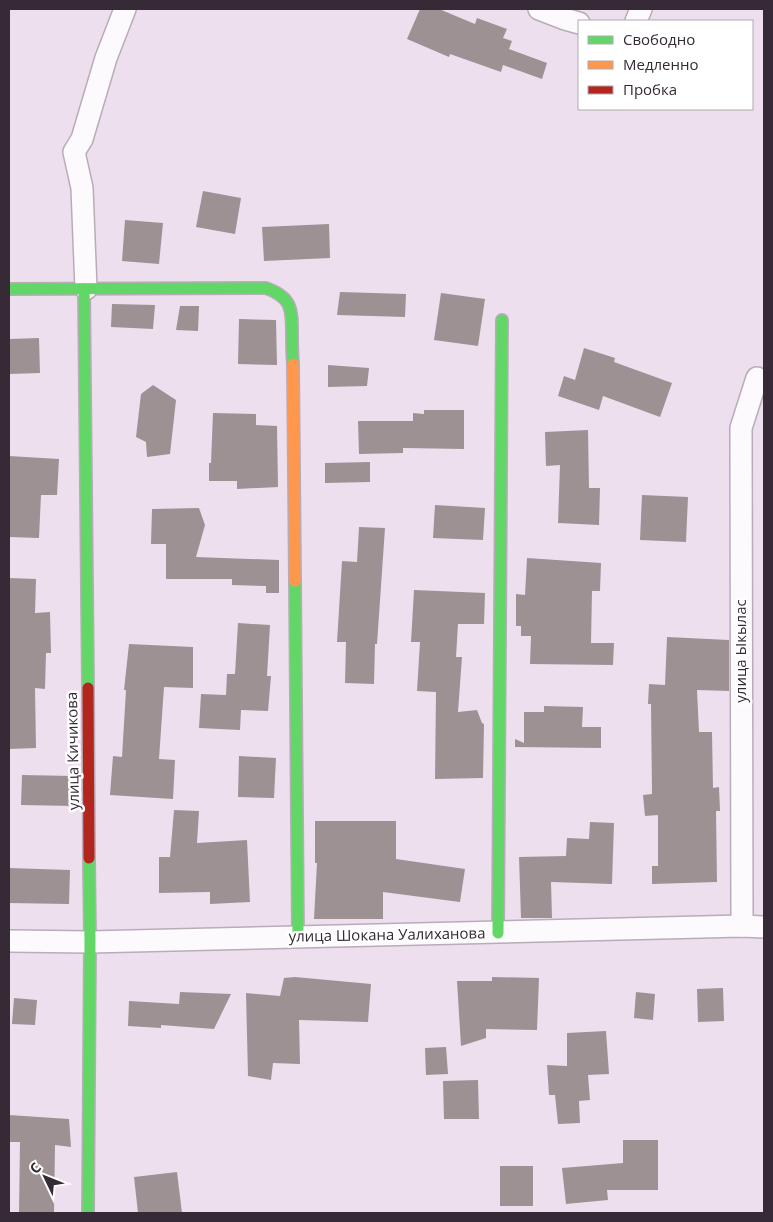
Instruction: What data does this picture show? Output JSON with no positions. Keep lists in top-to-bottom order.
{
  "streets": {
    "street": ["улица Ыкылас", "улица Кичикова", "улица Шокана Уалиханова"]
  },
  "crossings": [
    ["улица Ыкылас", "улица Шокана Уалиханова"],
    ["улица Кичикова", "улица Шокана Уалиханова"]
  ],
  "legend": ["Свободно", "Медленно", "Пробка"],
  "north": "top left"
}
